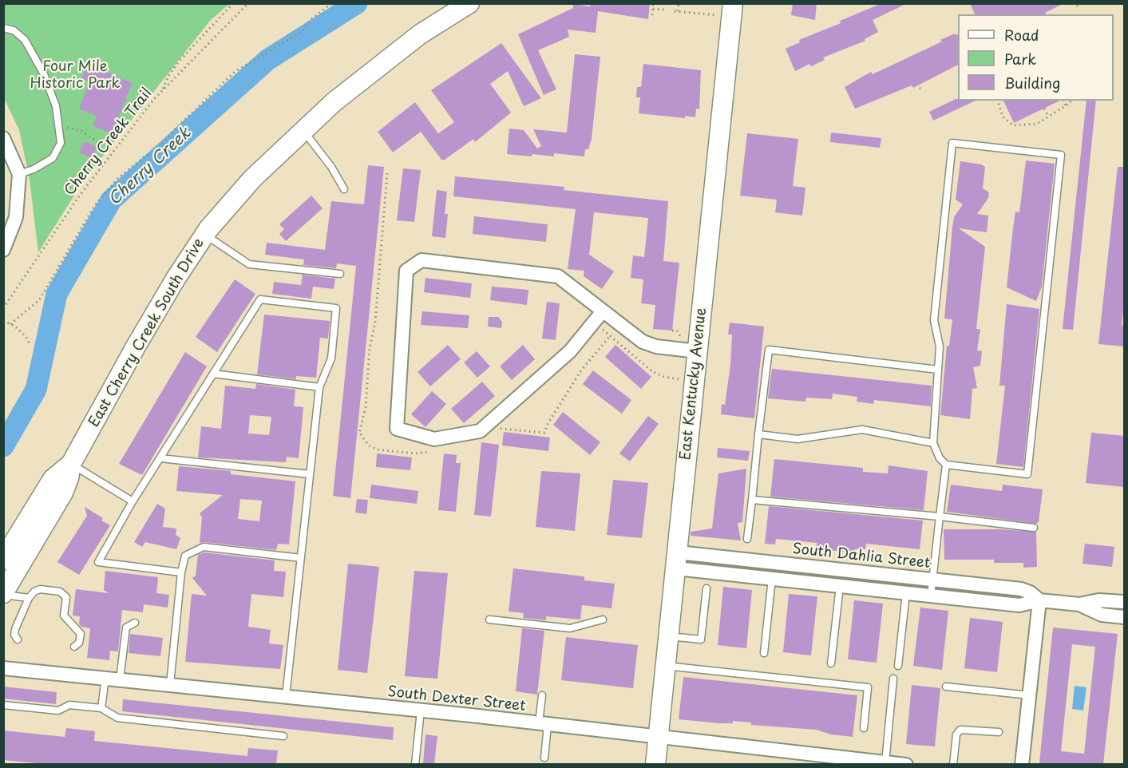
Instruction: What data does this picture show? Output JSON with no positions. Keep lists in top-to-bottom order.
{
  "streets": {
    "main road": ["East Cherry Creek South Drive", "East Kentucky Avenue"],
    "street": ["South Dahlia Street", "South Dexter Street"],
    "path": ["Cherry Creek Trail"]
  },
  "crossings": [
    ["East Kentucky Avenue", "South Dahlia Street"],
    ["East Kentucky Avenue", "South Dexter Street"]
  ],
  "water": ["Cherry Creek"],
  "parks": ["Four Mile Historic Park"],
  "legend": ["Road", "Park", "Building"]
}
